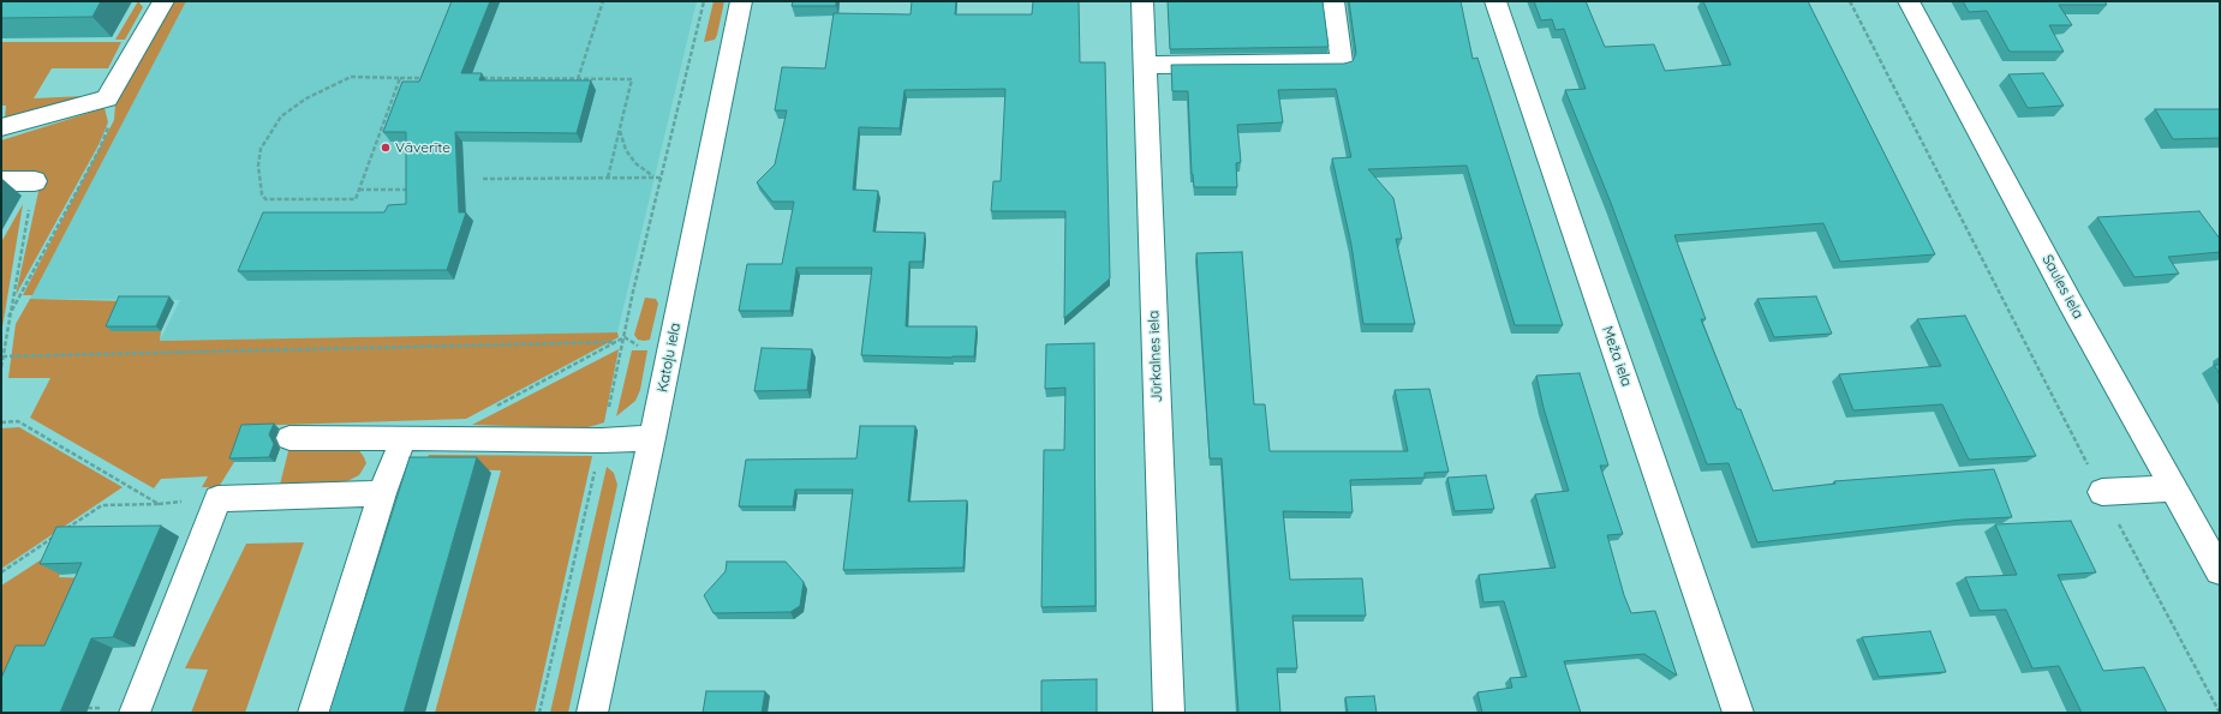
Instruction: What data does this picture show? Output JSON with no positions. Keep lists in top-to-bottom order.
{
  "streets": {
    "street": [
      "Saules iela",
      "Jūrkalnes iela",
      "Meža iela",
      "Katoļu iela"
    ]
  },
  "places": ["Vāverīte"]
}
